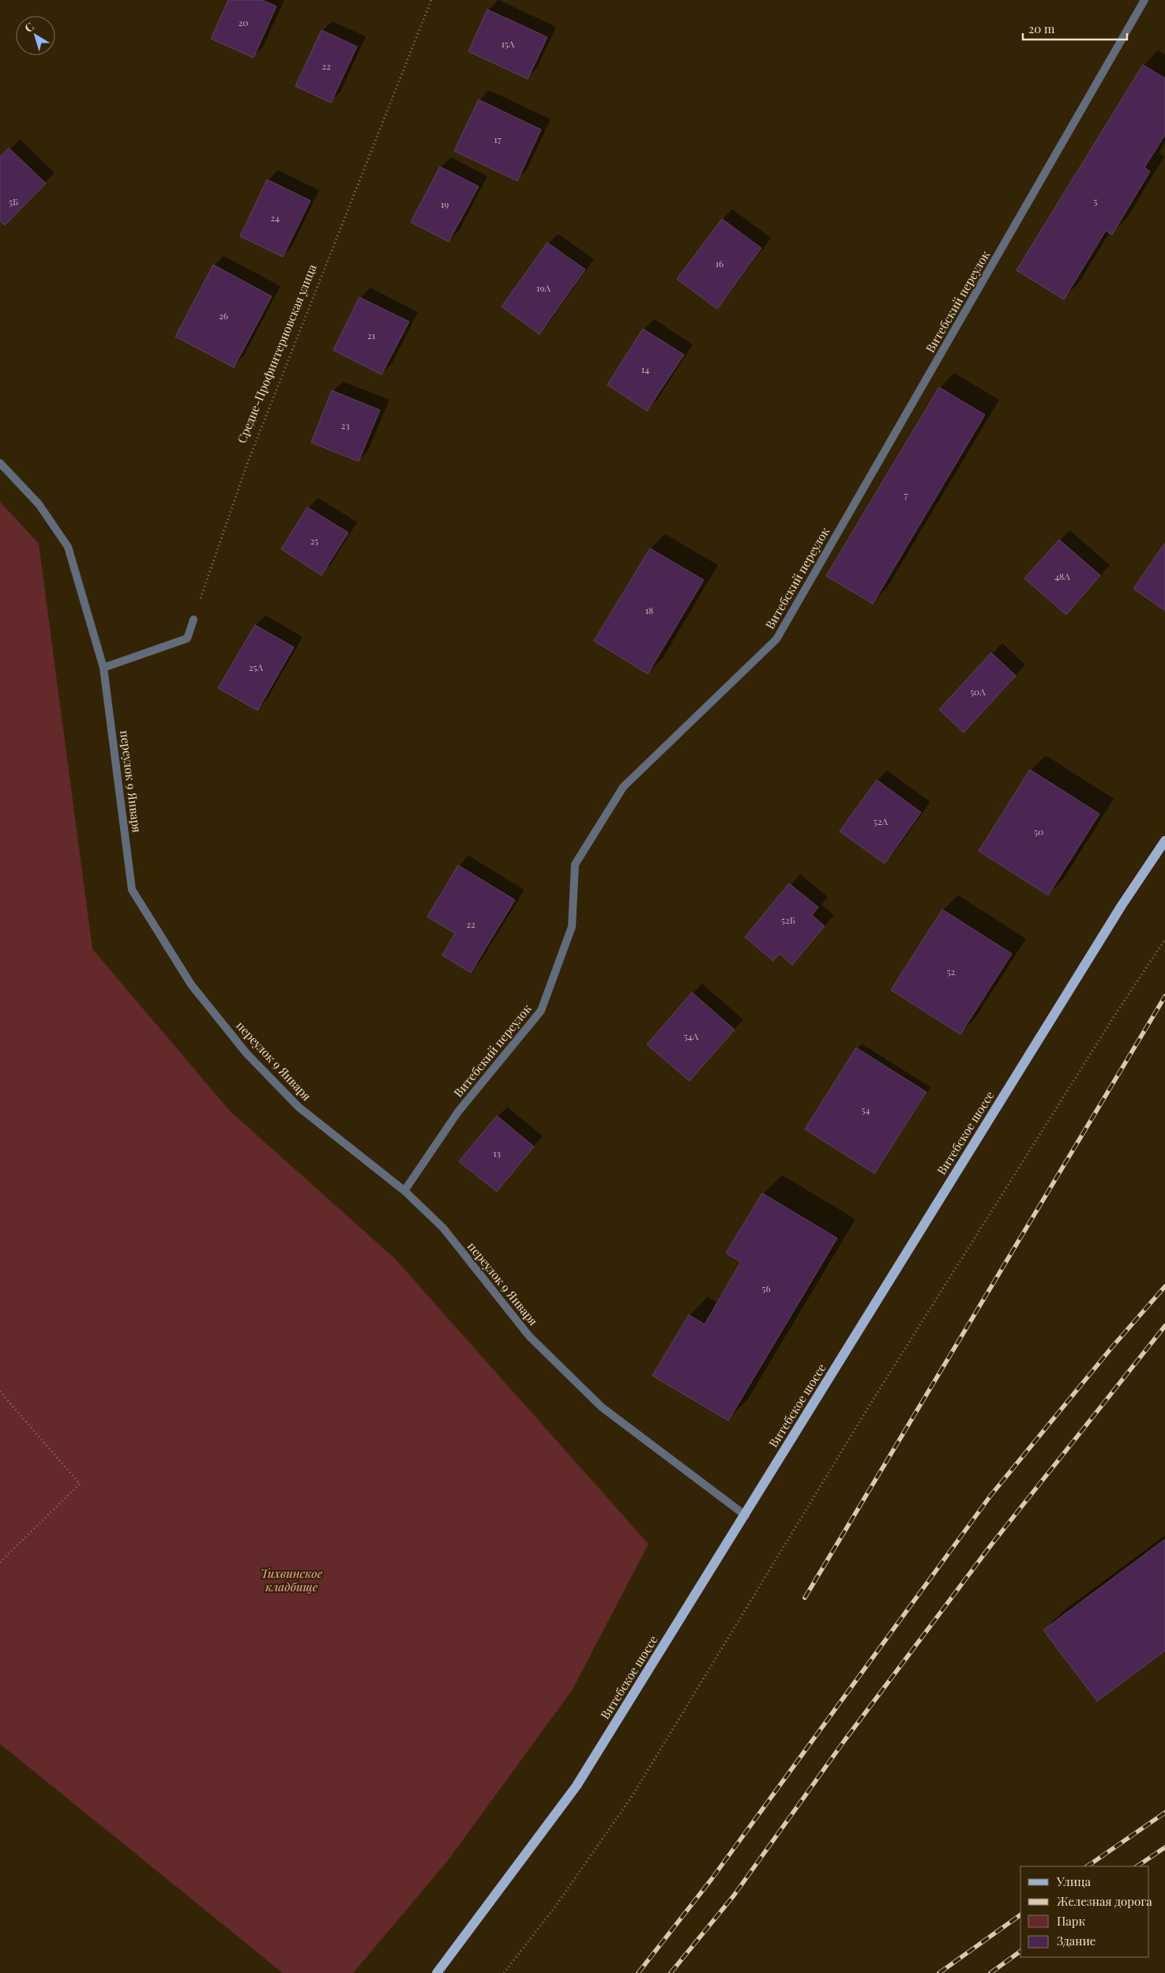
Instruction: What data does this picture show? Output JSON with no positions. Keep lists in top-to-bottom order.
{
  "streets": {
    "main road": ["Витебское шоссе"],
    "street": ["Витебский переулок", "переулок 9 Января"],
    "path": ["Средне-Профинтерновская улица"]
  },
  "crossings": [
    ["Витебский переулок", "переулок 9 Января"],
    ["переулок 9 Января", "Витебское шоссе"]
  ],
  "parks": ["Тихвинское кладбище"],
  "house_numbers": [
    "20",
    "15А",
    "22",
    "17",
    "5",
    "5Б",
    "19",
    "24",
    "16",
    "19А",
    "26",
    "21",
    "14",
    "23",
    "7",
    "25",
    "48А",
    "18",
    "25А",
    "50А",
    "52А",
    "50",
    "52Б",
    "22",
    "52",
    "54А",
    "54",
    "13",
    "56"
  ],
  "legend": [
    "Улица",
    "Железная дорога",
    "Парк",
    "Здание"
  ],
  "scale_bar": "20 m",
  "north": "top left"
}
